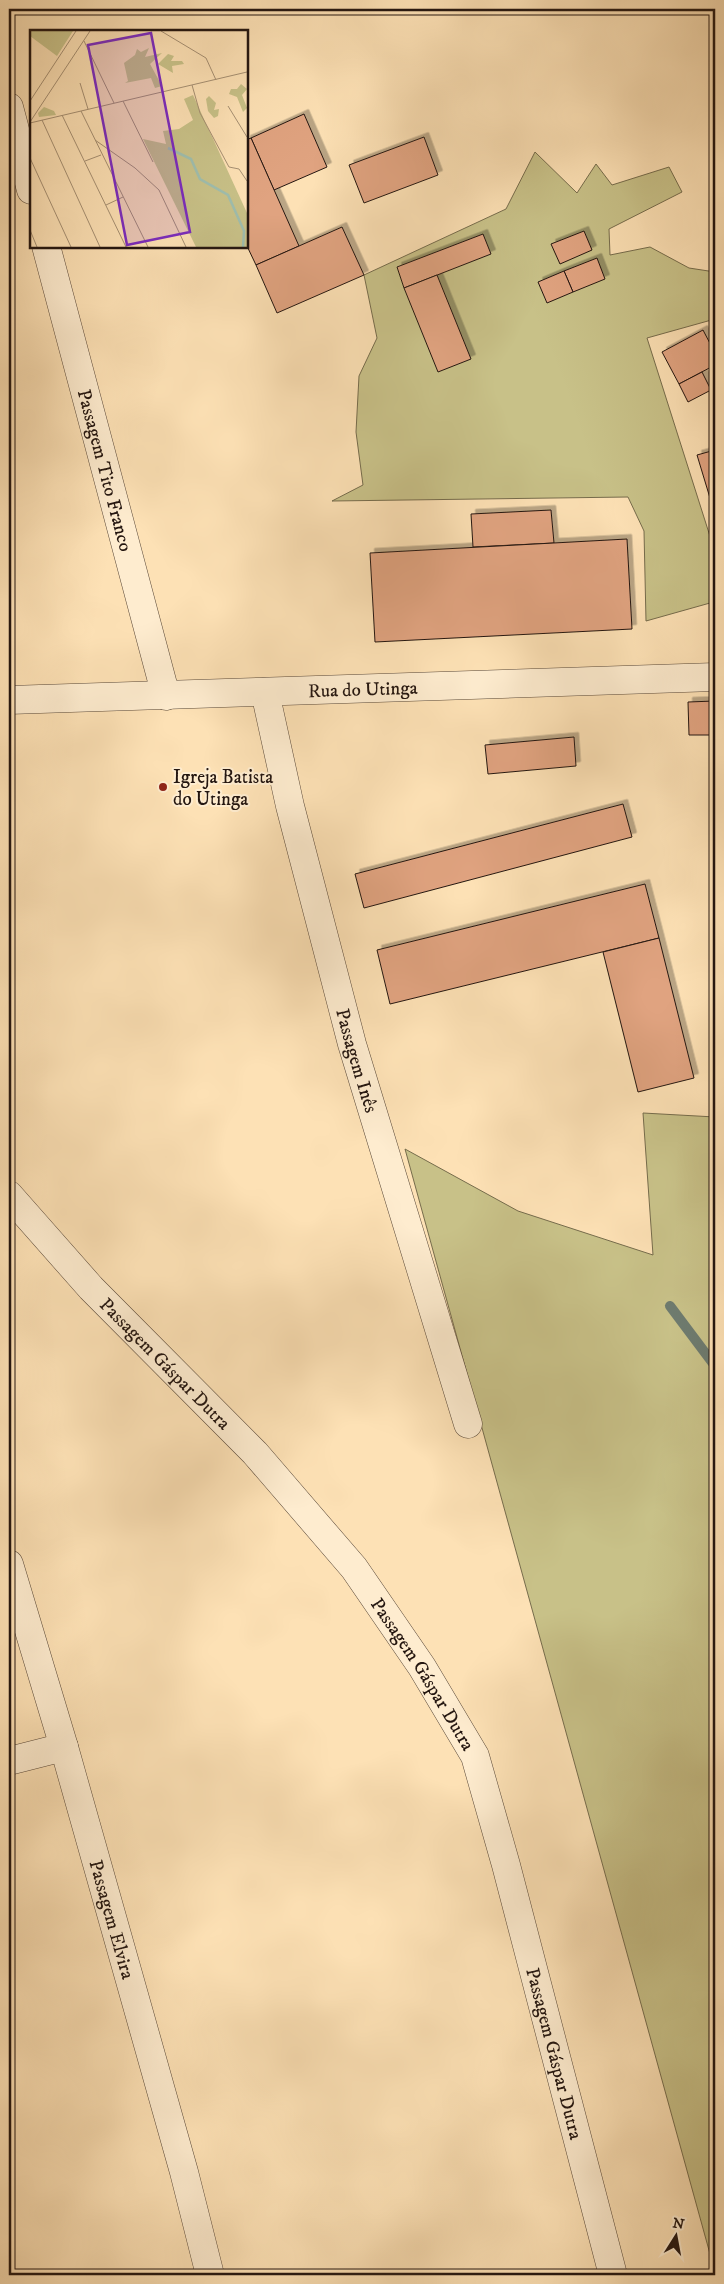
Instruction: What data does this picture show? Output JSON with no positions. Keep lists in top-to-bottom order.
{
  "streets": {
    "street": [
      "Passagem Tito Franco",
      "Rua do Utinga",
      "Passagem Inês",
      "Passagem Gáspar Dutra",
      "Passagem Elvira"
    ]
  },
  "crossings": [
    ["Passagem Tito Franco", "Rua do Utinga"],
    ["Rua do Utinga", "Passagem Inês"]
  ],
  "places": ["Igreja Batista do Utinga"],
  "north": "top"
}
